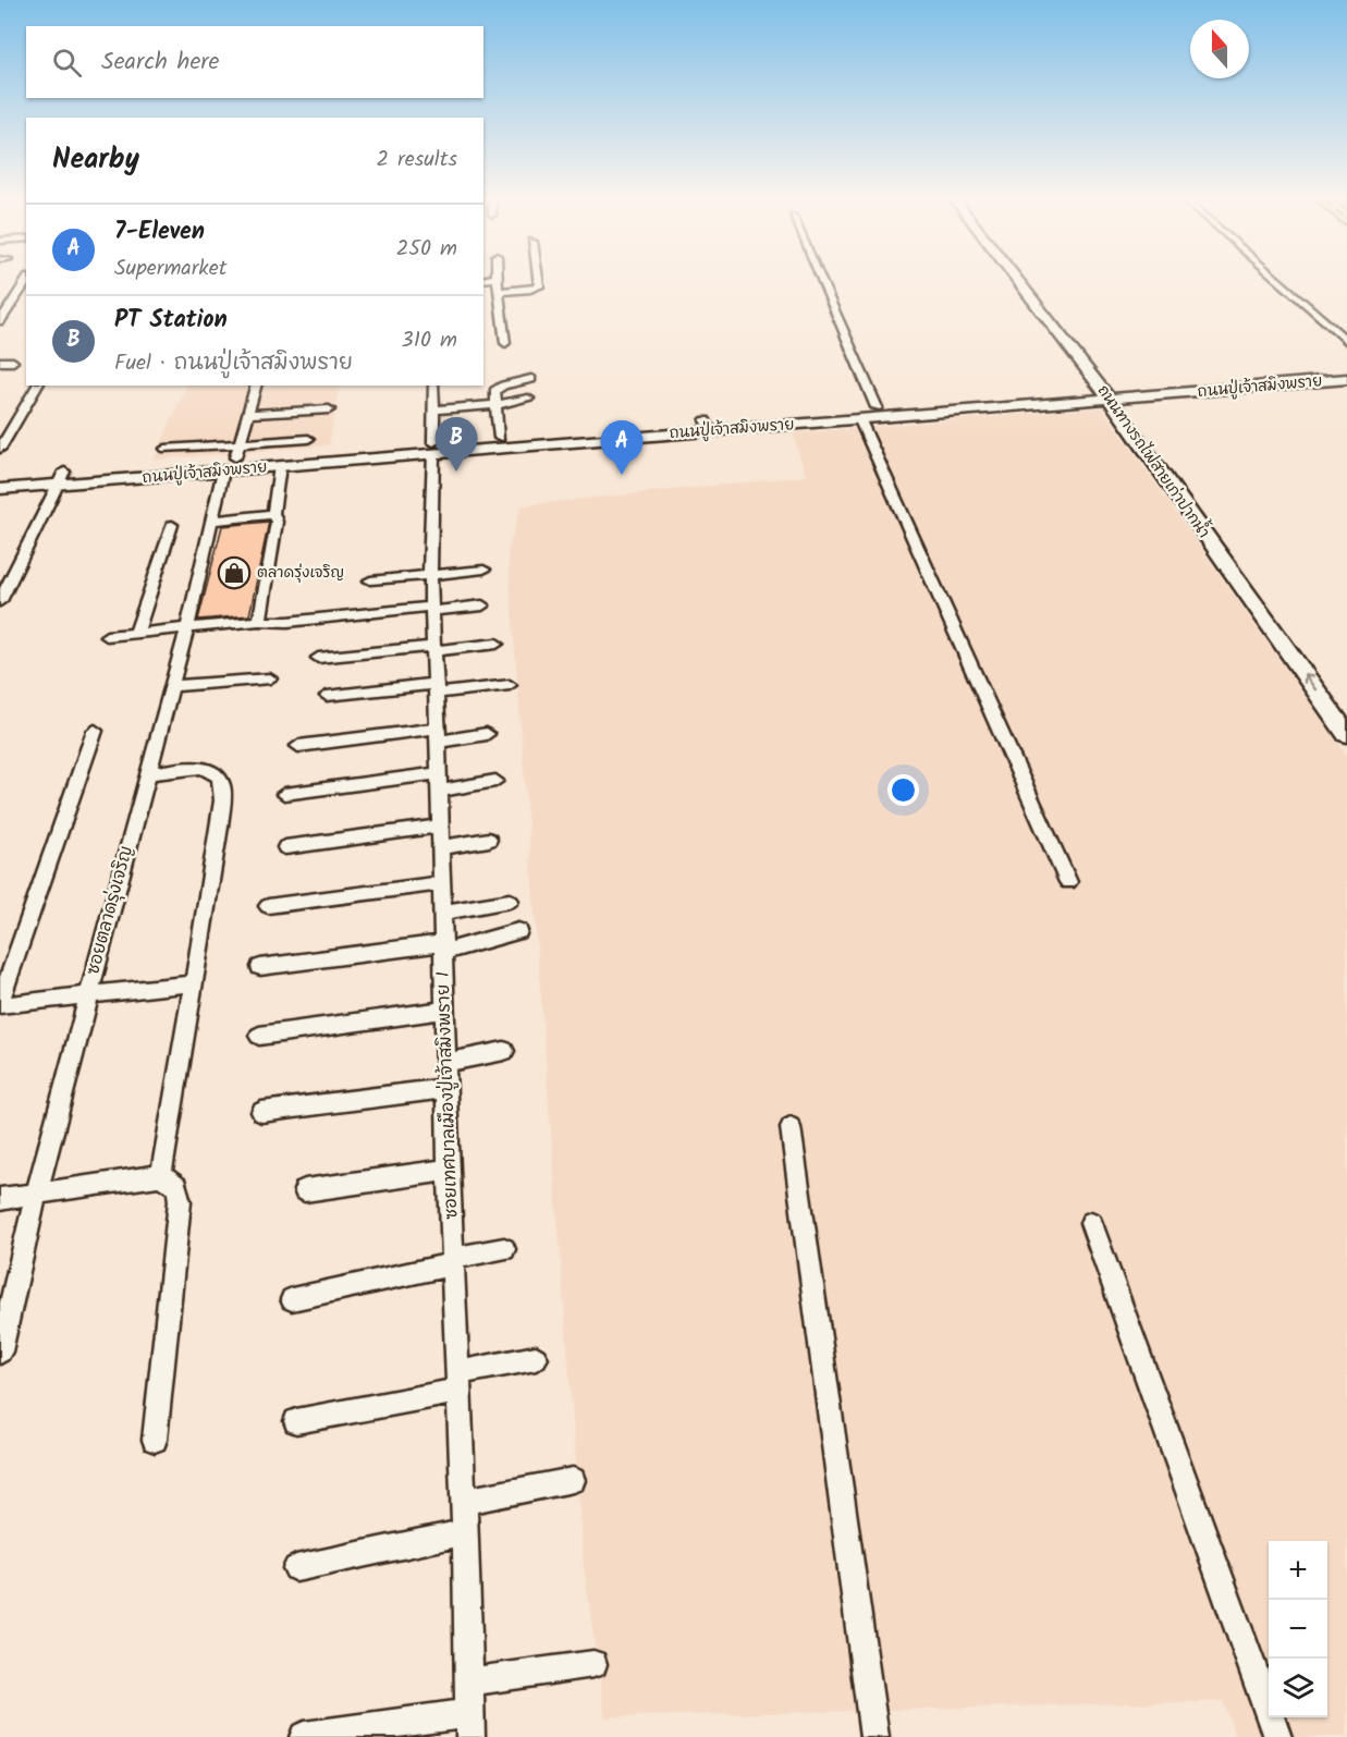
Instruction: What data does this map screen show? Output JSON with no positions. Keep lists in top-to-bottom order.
{
  "streets": {
    "main road": ["ถนนปู่เจ้าสมิงพราย", "ถนนทางรถไฟสายเก่าปากน้ำ"],
    "street": ["ซอยตลาดรุ่งเจริญ", "ซอยเทศบาลเมืองปู่เจ้าสมิงพราย 1"]
  },
  "crossings": [
    ["ถนนปู่เจ้าสมิงพราย", "ถนนทางรถไฟสายเก่าปากน้ำ"],
    ["ถนนปู่เจ้าสมิงพราย", "ซอยตลาดรุ่งเจริญ"],
    ["ถนนปู่เจ้าสมิงพราย", "ซอยเทศบาลเมืองปู่เจ้าสมิงพราย 1"]
  ],
  "one_way": ["ถนนทางรถไฟสายเก่าปากน้ำ"],
  "places": {
    "shop": ["ตลาดรุ่งเจริญ"]
  },
  "north": "top",
  "page": {
    "search": "Search here",
    "heading": ["Nearby", "2 results"],
    "list": [
      {
        "mark": "A",
        "name": "7-Eleven",
        "note": "Supermarket",
        "value": "250 m"
      },
      {
        "mark": "B",
        "name": "PT Station",
        "note": "Fuel · ถนนปู่เจ้าสมิงพราย",
        "value": "310 m"
      }
    ],
    "pins": ["B", "A"],
    "map_buttons": ["+", "−"]
  }
}
